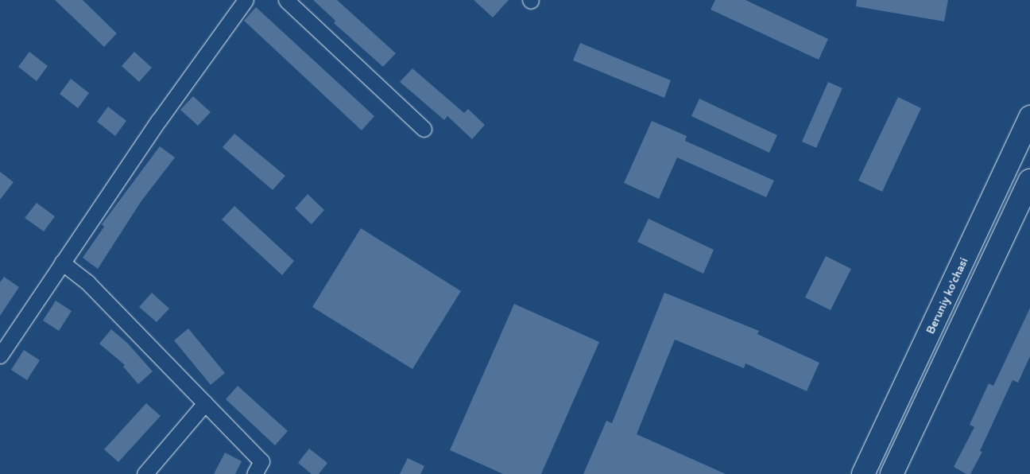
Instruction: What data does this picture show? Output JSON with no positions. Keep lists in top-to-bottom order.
{
  "streets": {
    "main road": ["Beruniy ko'chasi"]
  }
}
